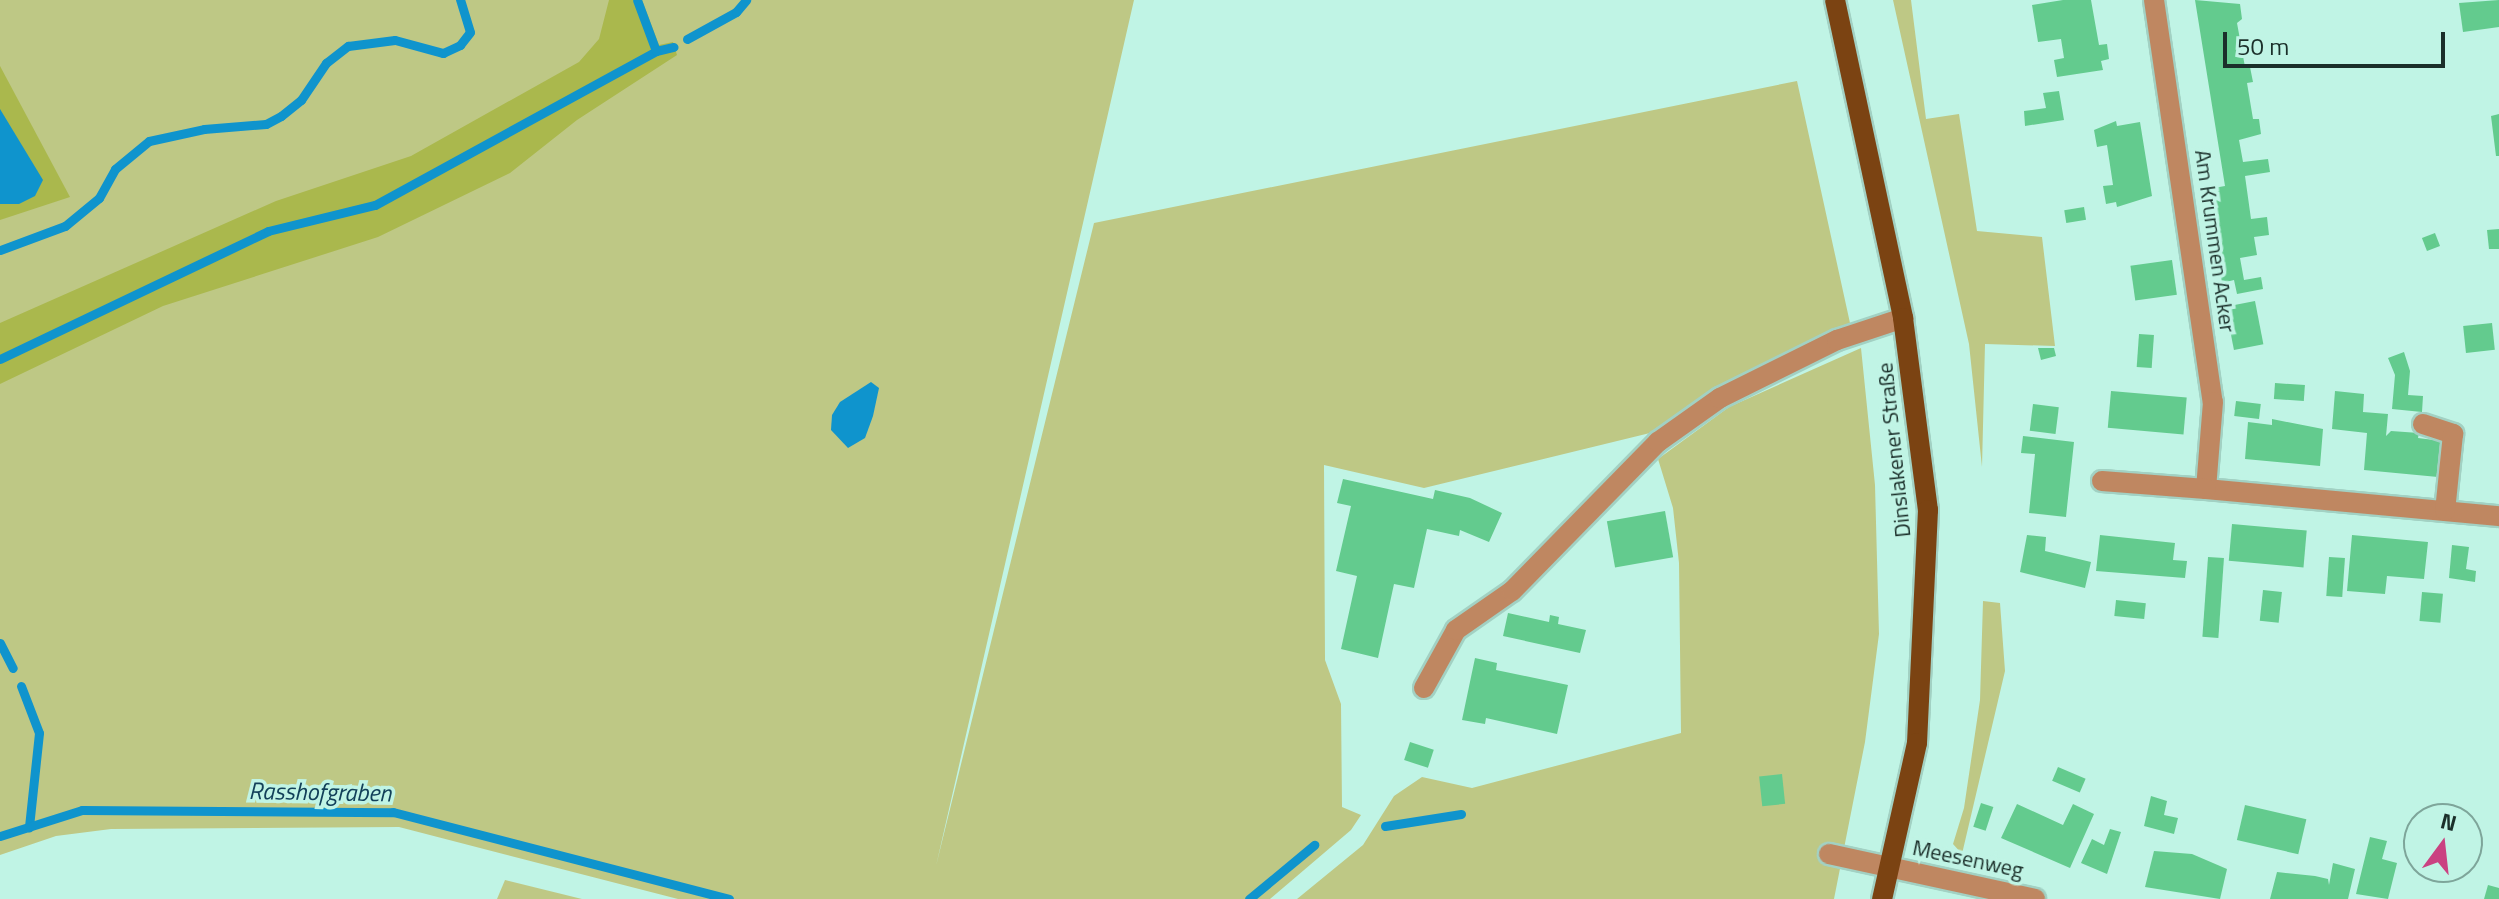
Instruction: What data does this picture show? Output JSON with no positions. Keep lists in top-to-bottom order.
{
  "streets": {
    "main road": ["Dinslakener Straße"],
    "street": ["Am Krummen Acker", "Meesenweg"]
  },
  "crossings": [
    ["Dinslakener Straße", "Meesenweg"]
  ],
  "water": ["Rasshofgraben"],
  "scale_bar": "50 m",
  "north": "top"
}
